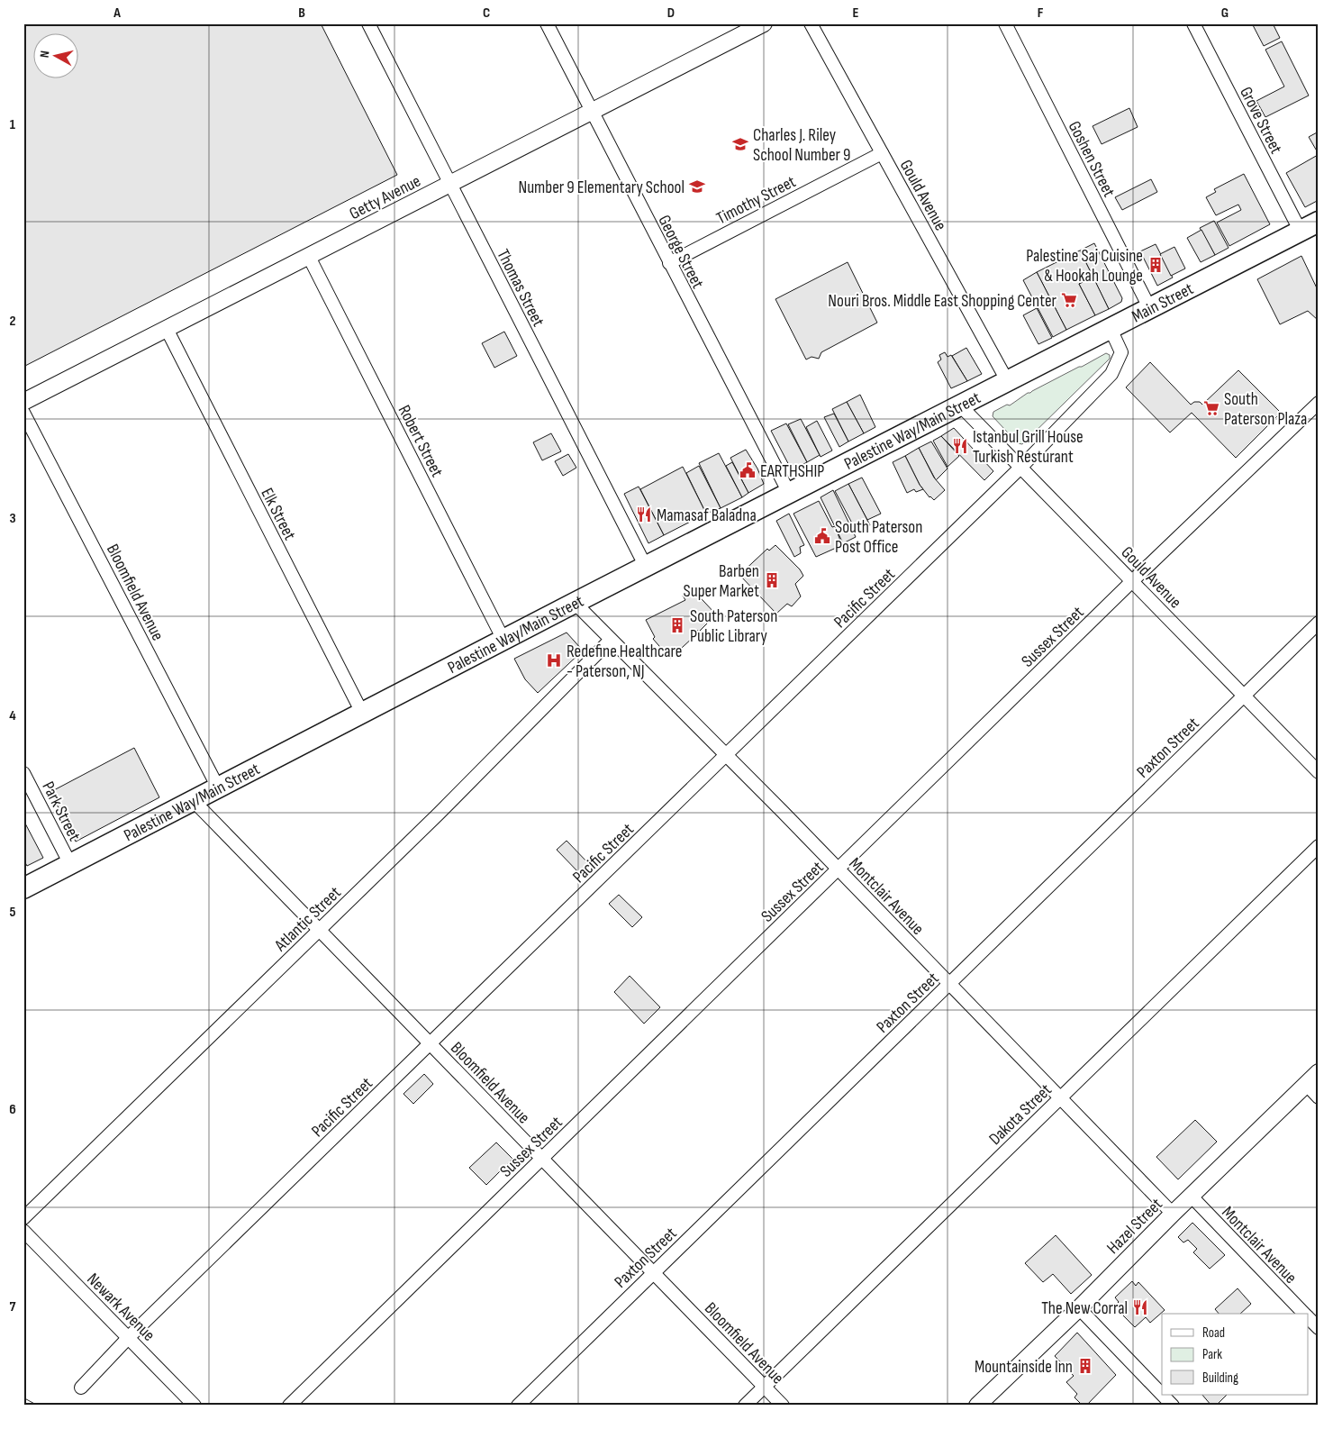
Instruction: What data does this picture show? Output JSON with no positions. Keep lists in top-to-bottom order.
{
  "streets": {
    "main road": ["Main Street", "Palestine Way/Main Street"],
    "street": [
      "Grove Street",
      "Goshen Street",
      "Gould Avenue",
      "Getty Avenue",
      "Timothy Street",
      "George Street",
      "Thomas Street",
      "Robert Street",
      "Elk Street",
      "Bloomfield Avenue",
      "Pacific Street",
      "Sussex Street",
      "Paxton Street",
      "Park Street",
      "Montclair Avenue",
      "Atlantic Street",
      "Dakota Street",
      "Hazel Street",
      "Newark Avenue"
    ]
  },
  "crossings": [
    ["Grove Street", "Main Street"],
    ["Goshen Street", "Main Street"],
    ["Gould Avenue", "Timothy Street"],
    ["Gould Avenue", "Main Street"],
    ["Gould Avenue", "Palestine Way/Main Street"],
    ["Gould Avenue", "Pacific Street"],
    ["Gould Avenue", "Sussex Street"],
    ["Gould Avenue", "Paxton Street"],
    ["Getty Avenue", "George Street"],
    ["Getty Avenue", "Thomas Street"],
    ["Getty Avenue", "Robert Street"],
    ["Getty Avenue", "Elk Street"],
    ["Timothy Street", "George Street"],
    ["George Street", "Palestine Way/Main Street"],
    ["Thomas Street", "Palestine Way/Main Street"],
    ["Main Street", "Palestine Way/Main Street"],
    ["Main Street", "Pacific Street"],
    ["Palestine Way/Main Street", "Robert Street"],
    ["Palestine Way/Main Street", "Elk Street"],
    ["Palestine Way/Main Street", "Bloomfield Avenue"],
    ["Palestine Way/Main Street", "Park Street"],
    ["Palestine Way/Main Street", "Montclair Avenue"],
    ["Bloomfield Avenue", "Pacific Street"],
    ["Bloomfield Avenue", "Sussex Street"],
    ["Bloomfield Avenue", "Paxton Street"],
    ["Bloomfield Avenue", "Atlantic Street"],
    ["Bloomfield Avenue", "Dakota Street"],
    ["Pacific Street", "Montclair Avenue"],
    ["Pacific Street", "Newark Avenue"],
    ["Sussex Street", "Montclair Avenue"],
    ["Paxton Street", "Montclair Avenue"],
    ["Montclair Avenue", "Atlantic Street"],
    ["Montclair Avenue", "Dakota Street"],
    ["Montclair Avenue", "Hazel Street"]
  ],
  "places": {
    "school or university": ["Charles J. Riley School Number 9", "Number 9 Elementary School"],
    "building": [
      "Palestine Saj Cuisine & Hookah Lounge",
      "Barben Super Market",
      "South Paterson Public Library",
      "Mountainside Inn"
    ],
    "supermarket": ["Nouri Bros. Middle East Shopping Center", "South Paterson Plaza"],
    "restaurant": ["Istanbul Grill House Turkish Resturant", "Mamasaf Baladna", "The New Corral"],
    "public building": ["EARTHSHIP", "South Paterson Post Office"],
    "hospital": ["Redefine Healthcare - Paterson, NJ"]
  },
  "legend": ["Road", "Park", "Building"],
  "north": "left",
  "grid": {
    "columns": [
      "A",
      "B",
      "C",
      "D",
      "E",
      "F",
      "G"
    ],
    "rows": [
      "1",
      "2",
      "3",
      "4",
      "5",
      "6",
      "7"
    ]
  }
}
